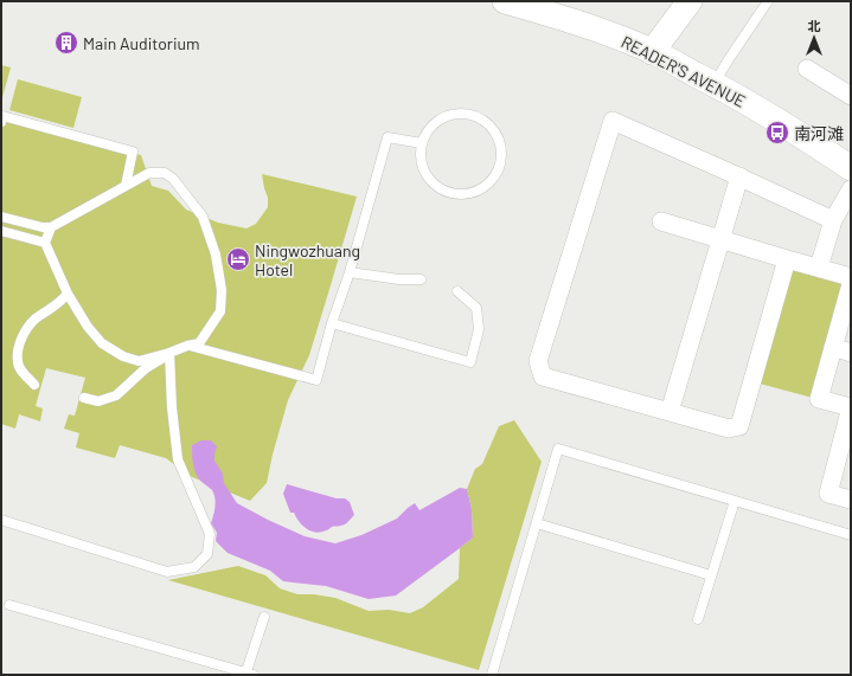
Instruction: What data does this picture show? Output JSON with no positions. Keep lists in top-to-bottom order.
{
  "streets": {
    "main road": ["READER'S AVENUE"]
  },
  "places": {
    "building": ["Main Auditorium"],
    "bus stop": ["南河滩"],
    "hotel": ["Ningwozhuang Hotel"]
  },
  "north": "top"
}
